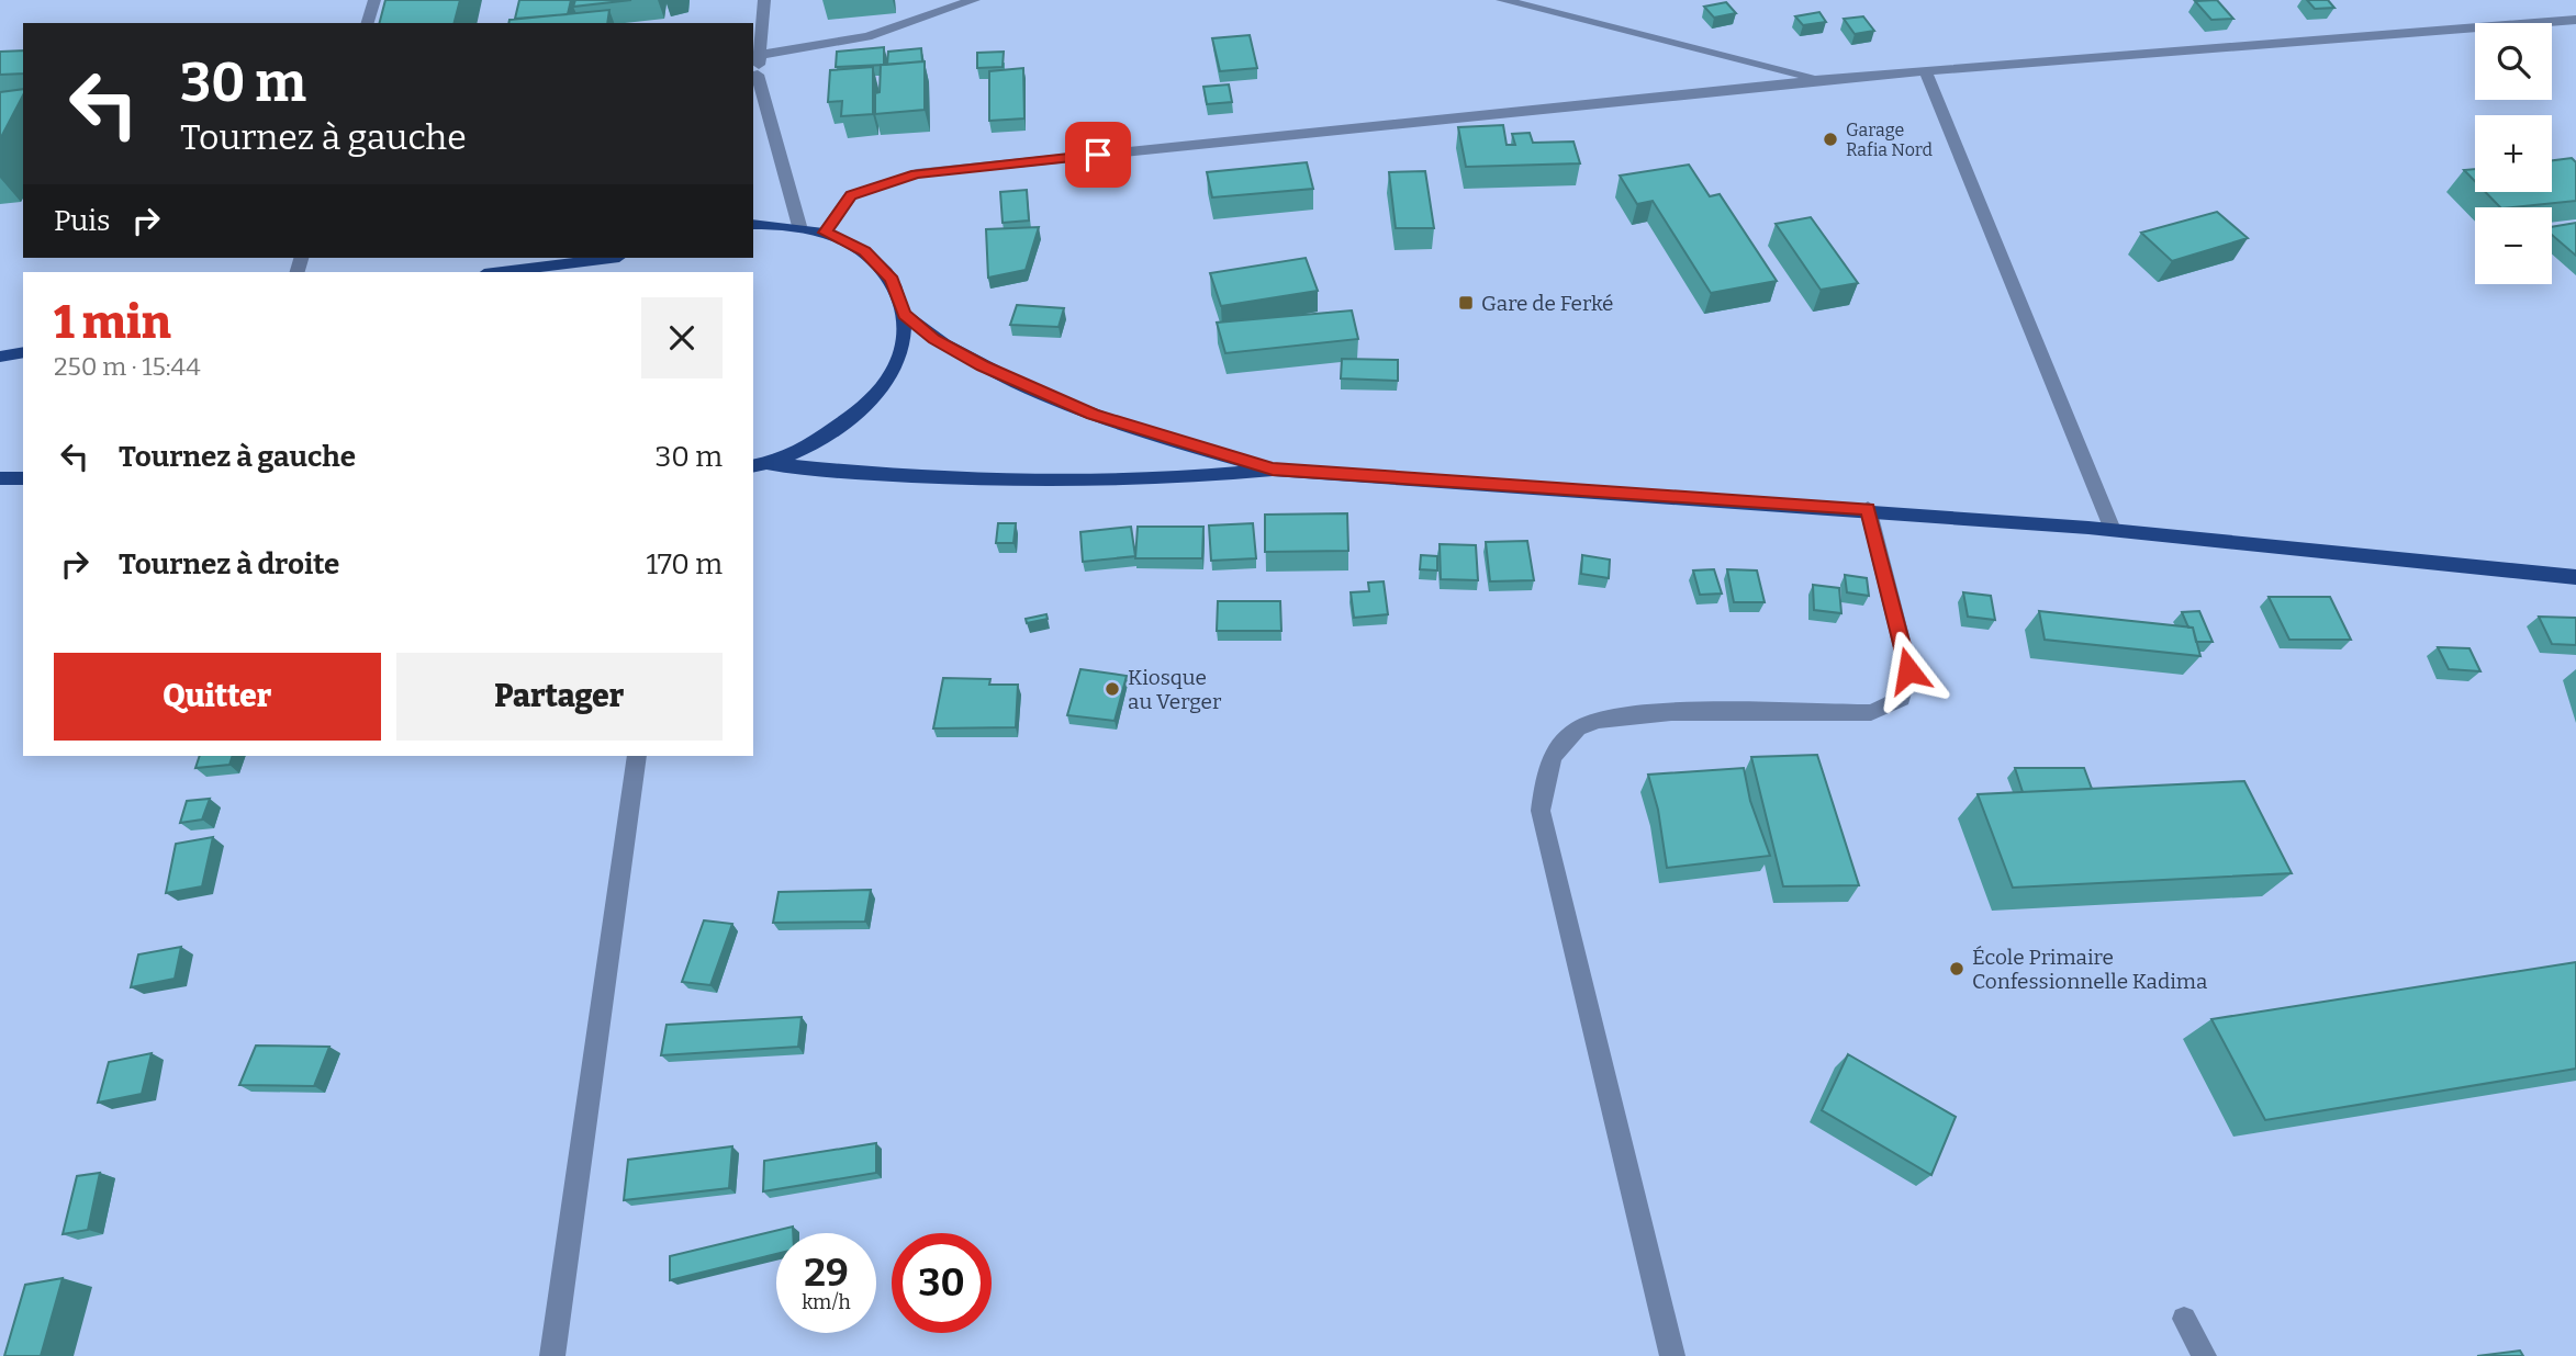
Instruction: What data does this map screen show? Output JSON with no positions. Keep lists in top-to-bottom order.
{
  "places": {
    "other": ["Garage Rafia Nord", "Kiosque au Verger", "École Primaire Confessionnelle Kadima"],
    "transit": ["Gare de Ferké"]
  },
  "page": {
    "map_buttons": ["+", "−"],
    "turn": ["30 m", "Tournez à gauche"],
    "then": "Puis",
    "heading": ["1 min", "250 m · 15:44"],
    "list": [
      {
        "name": "Tournez à gauche",
        "value": "30 m"
      },
      {
        "name": "Tournez à droite",
        "value": "170 m"
      }
    ],
    "buttons": ["Quitter", "Partager"],
    "speed": "29 km/h",
    "limit": "30"
  }
}
